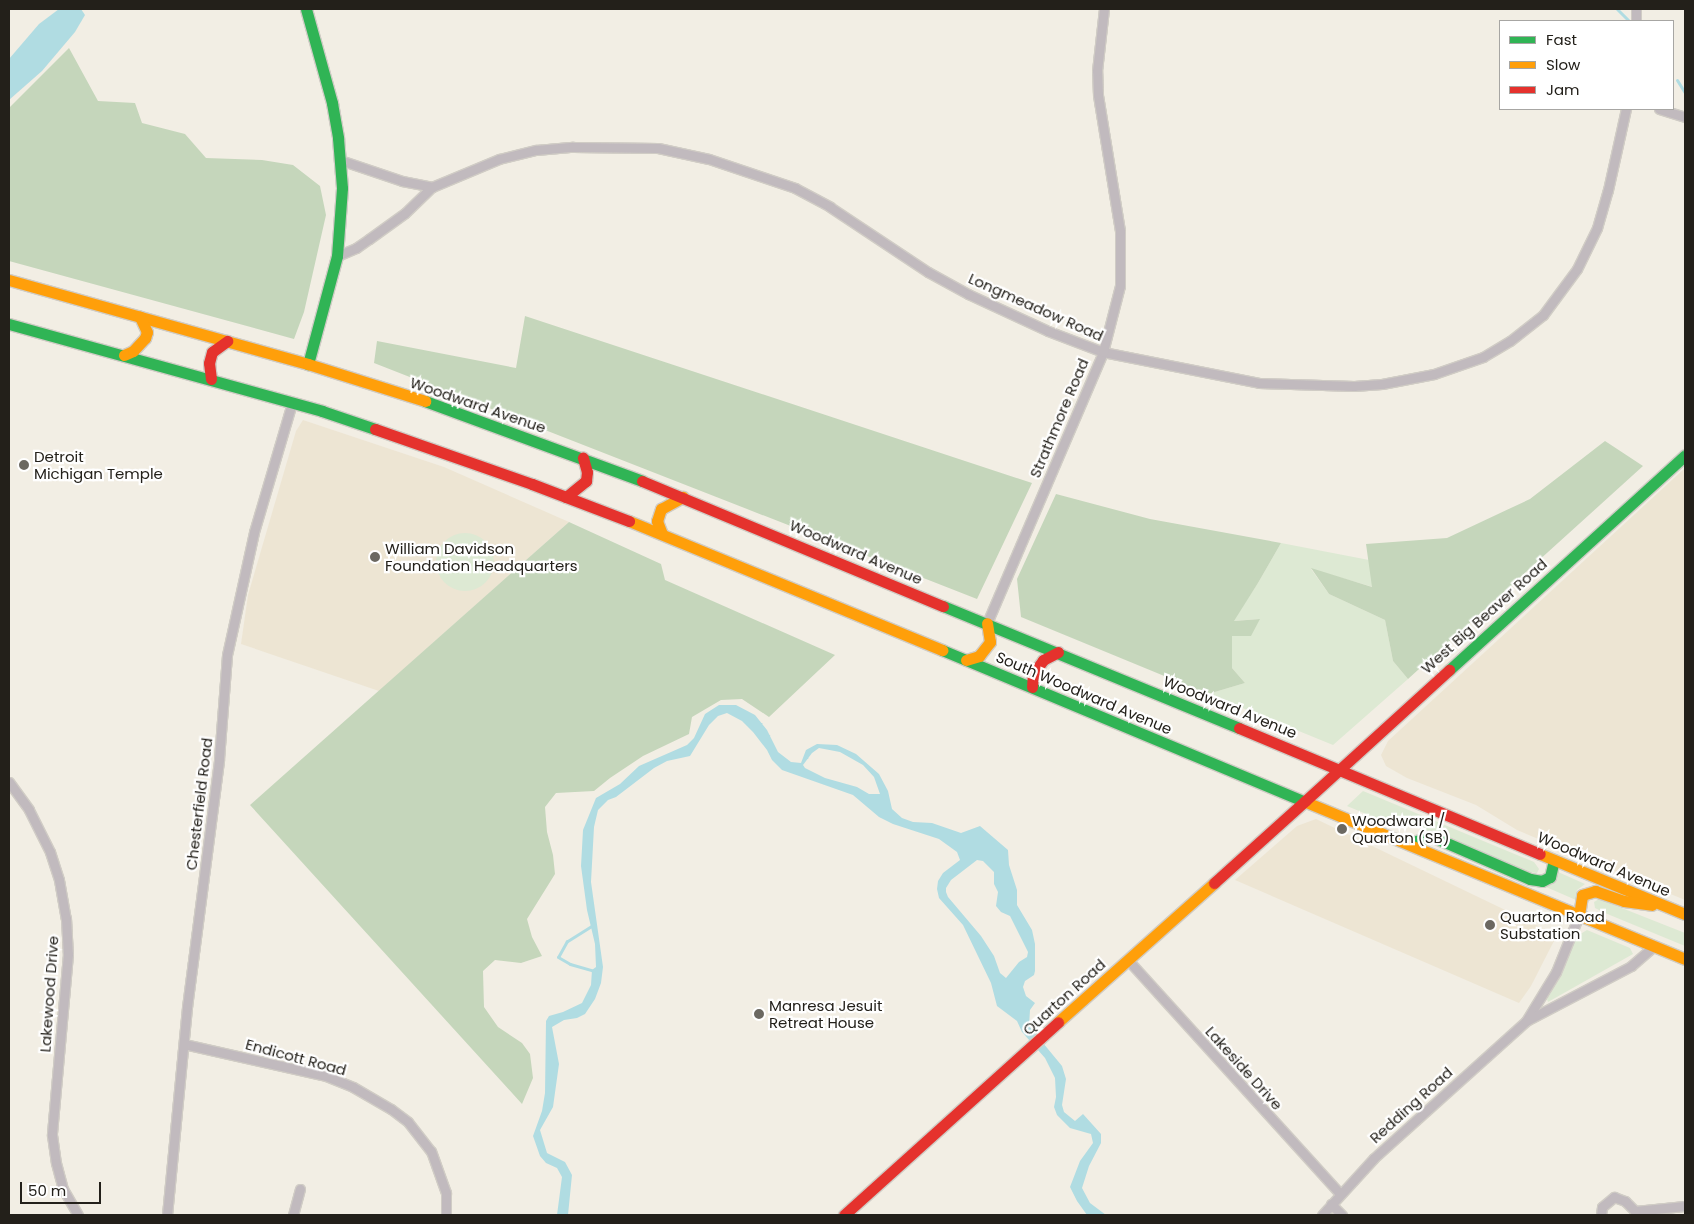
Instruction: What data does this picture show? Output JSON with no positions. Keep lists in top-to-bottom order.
{
  "streets": {
    "main road": [
      "Woodward Avenue",
      "West Big Beaver Road",
      "South Woodward Avenue",
      "Quarton Road"
    ],
    "street": [
      "Longmeadow Road",
      "Strathmore Road",
      "Chesterfield Road",
      "Lakewood Drive",
      "Endicott Road",
      "Lakeside Drive",
      "Redding Road"
    ]
  },
  "crossings": [
    ["Longmeadow Road", "Strathmore Road"],
    ["Woodward Avenue", "Strathmore Road"],
    ["Woodward Avenue", "West Big Beaver Road"],
    ["West Big Beaver Road", "South Woodward Avenue"],
    ["West Big Beaver Road", "Quarton Road"],
    ["South Woodward Avenue", "Quarton Road"],
    ["Chesterfield Road", "Endicott Road"],
    ["Quarton Road", "Lakeside Drive"],
    ["Lakeside Drive", "Redding Road"]
  ],
  "places": [
    "Detroit Michigan Temple",
    "William Davidson Foundation Headquarters",
    "Woodward / Quarton (SB)",
    "Quarton Road Substation",
    "Manresa Jesuit Retreat House"
  ],
  "legend": ["Fast", "Slow", "Jam"],
  "scale_bar": "50 m"
}
